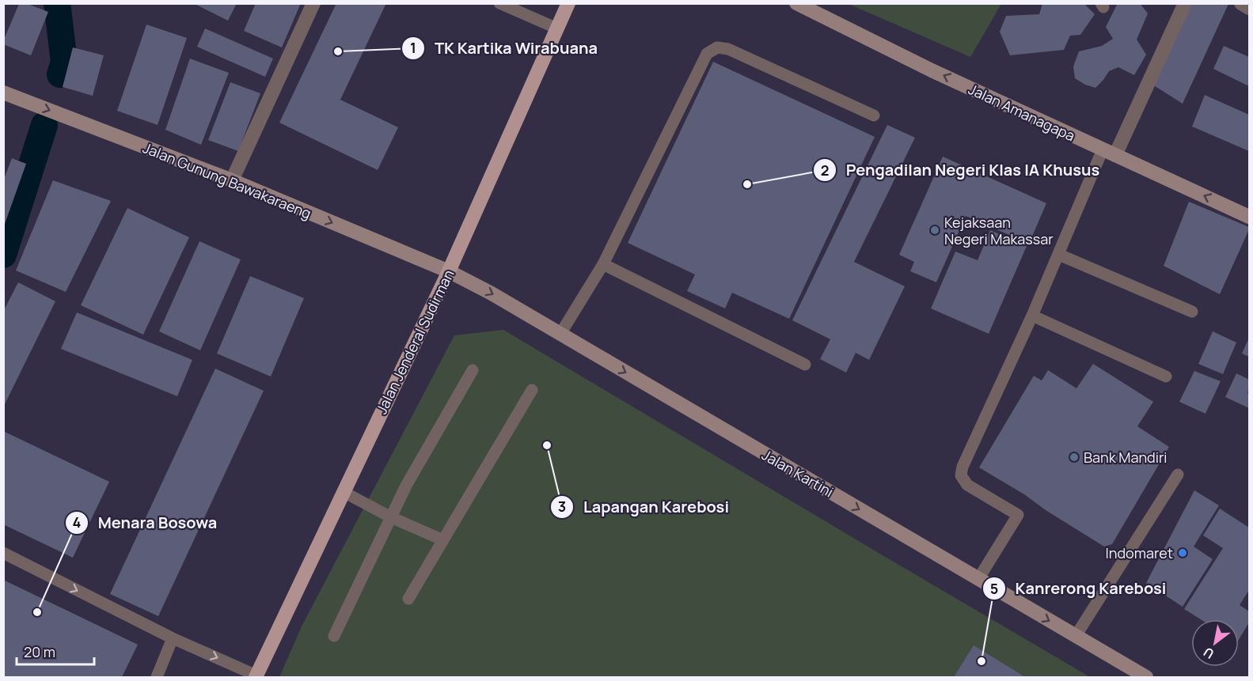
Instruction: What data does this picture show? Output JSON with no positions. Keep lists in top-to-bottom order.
{
  "streets": {
    "main road": ["Jalan Jenderal Sudirman"],
    "street": ["Jalan Amanagapa", "Jalan Gunung Bawakaraeng", "Jalan Kartini"]
  },
  "crossings": [
    ["Jalan Gunung Bawakaraeng", "Jalan Jenderal Sudirman"],
    ["Jalan Gunung Bawakaraeng", "Jalan Kartini"],
    ["Jalan Jenderal Sudirman", "Jalan Kartini"]
  ],
  "one_way": ["Jalan Amanagapa", "Jalan Gunung Bawakaraeng", "Jalan Kartini"],
  "places": [
    "TK Kartika Wirabuana",
    "Pengadilan Negeri Klas IA Khusus",
    "Kejaksaan Negeri Makassar",
    "Lapangan Karebosi",
    "Bank Mandiri",
    "Indomaret",
    "Menara Bosowa",
    "Kanrerong Karebosi"
  ],
  "scale_bar": "20 m",
  "north": "bottom left"
}
